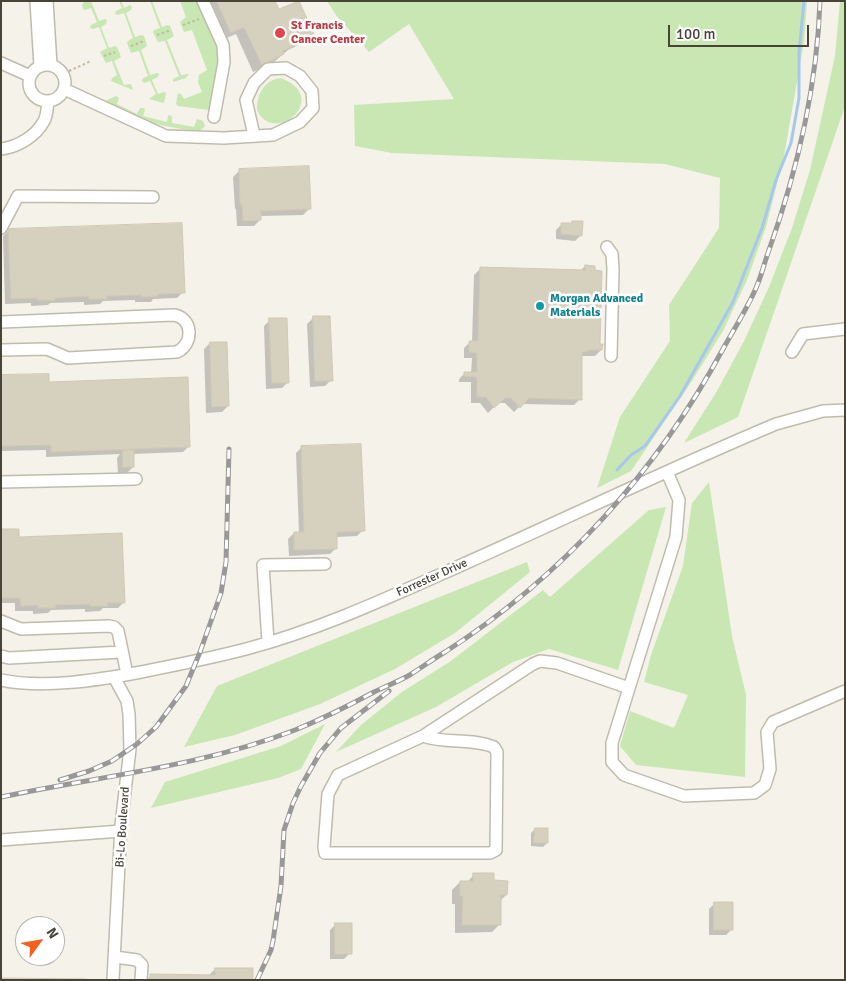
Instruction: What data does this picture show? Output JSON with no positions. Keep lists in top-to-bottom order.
{
  "streets": {
    "street": ["Forrester Drive", "Bi-Lo Boulevard"]
  },
  "crossings": [
    ["Forrester Drive", "Bi-Lo Boulevard"]
  ],
  "places": ["St Francis Cancer Center", "Morgan Advanced Materials"],
  "scale_bar": "100 m",
  "north": "top right"
}
